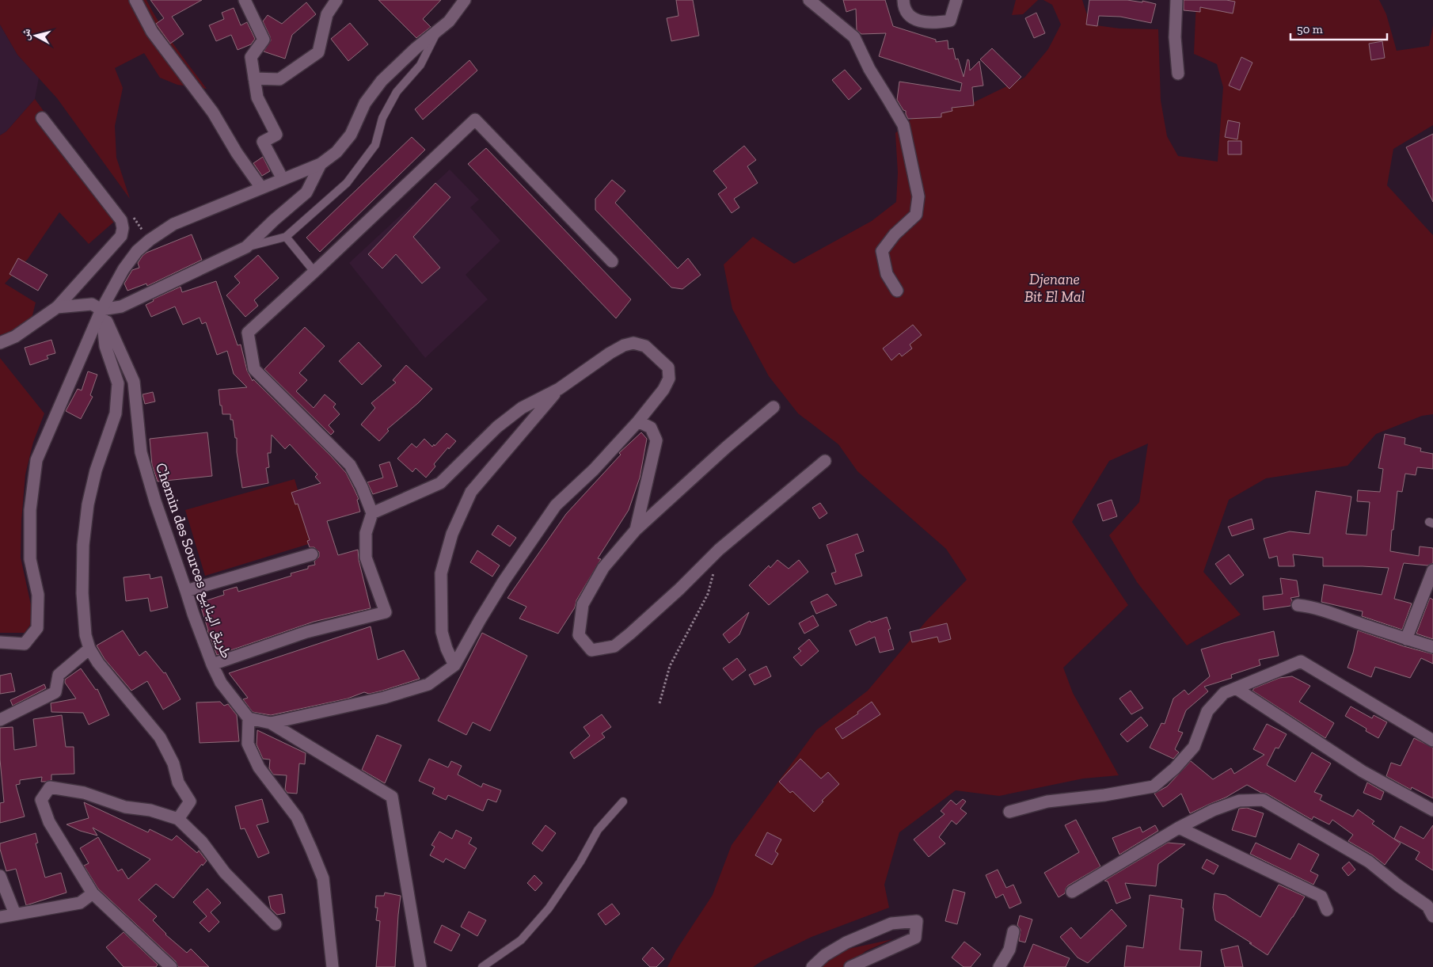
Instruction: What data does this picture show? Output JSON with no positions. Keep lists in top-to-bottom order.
{
  "streets": {
    "street": ["Chemin des Sources طريق الينابيع"]
  },
  "parks": ["Djenane Bit El Mal"],
  "scale_bar": "50 m",
  "north": "left"
}
